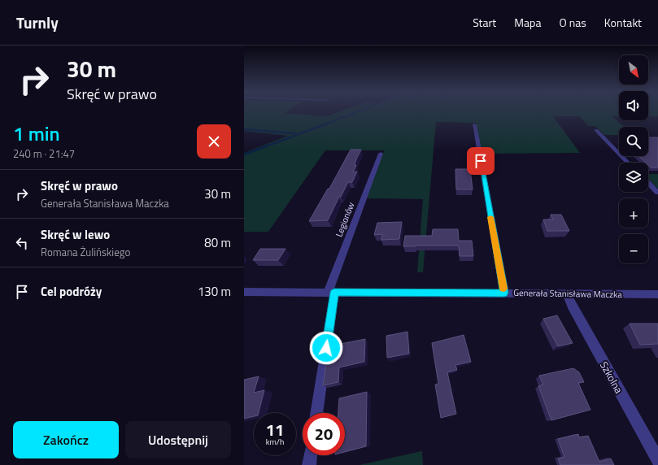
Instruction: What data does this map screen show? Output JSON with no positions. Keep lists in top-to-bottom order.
{
  "streets": {
    "street": ["Legionów", "Generała Stanisława Maczka", "Szkolna"]
  },
  "crossings": [
    ["Legionów", "Generała Stanisława Maczka"],
    ["Generała Stanisława Maczka", "Szkolna"]
  ],
  "north": "bottom right",
  "page": {
    "header": "Turnly",
    "nav": [
      "Start",
      "Mapa",
      "O nas",
      "Kontakt"
    ],
    "turn": ["30 m", "Skręć w prawo"],
    "map_buttons": ["+", "−"],
    "heading": ["1 min", "240 m · 21:47"],
    "list": [
      {
        "name": "Skręć w prawo",
        "note": "Generała Stanisława Maczka",
        "value": "30 m"
      },
      {
        "name": "Skręć w lewo",
        "note": "Romana Żulińskiego",
        "value": "80 m"
      },
      {
        "name": "Cel podróży",
        "value": "130 m"
      }
    ],
    "speed": "11 km/h",
    "limit": "20",
    "buttons": ["Zakończ", "Udostępnij"]
  }
}
